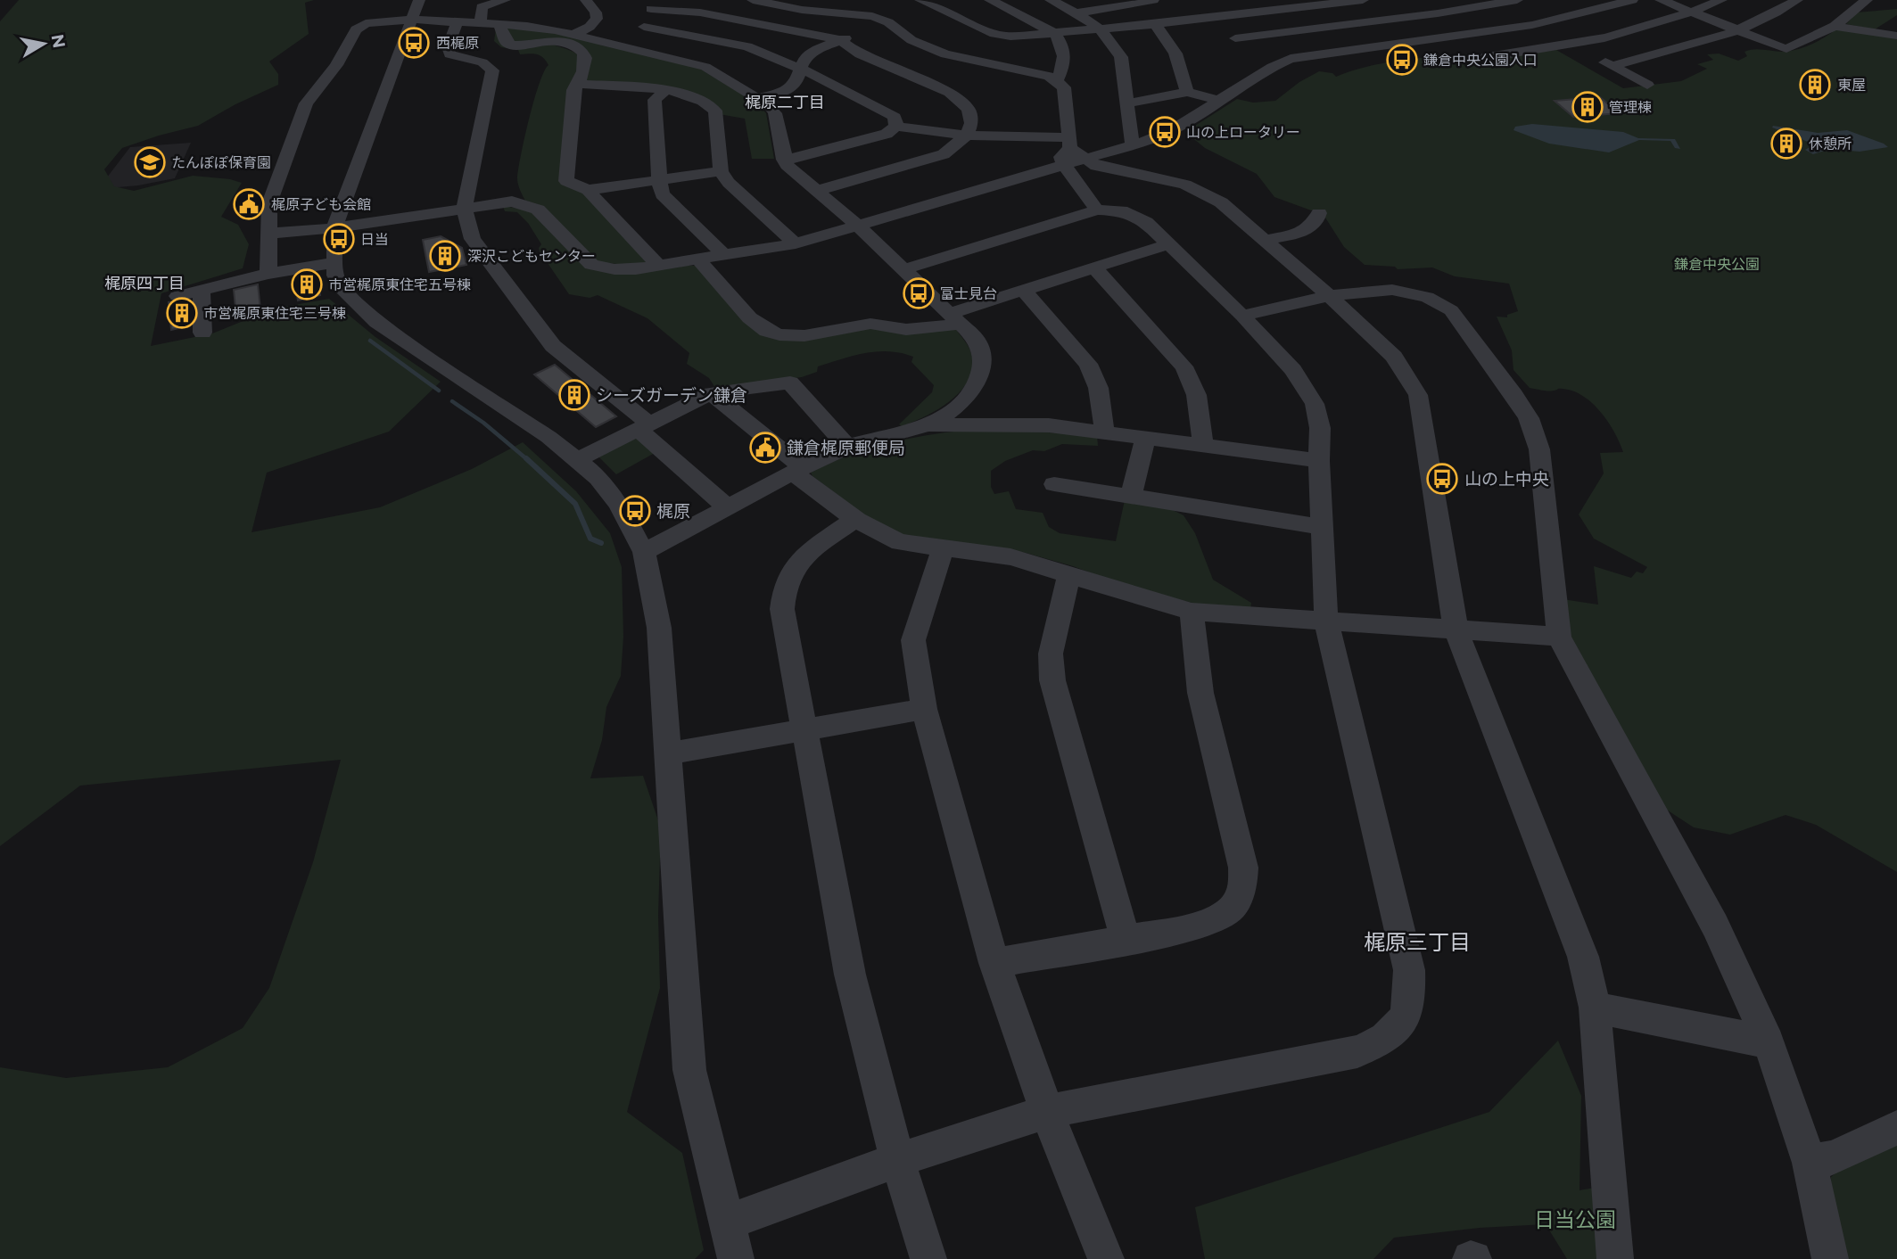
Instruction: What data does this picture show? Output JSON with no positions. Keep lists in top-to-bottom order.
{
  "districts": ["梶原二丁目", "梶原四丁目", "梶原三丁目"],
  "parks": ["鎌倉中央公園", "日当公園"],
  "places": {
    "bus stop": [
      "西梶原",
      "鎌倉中央公園入口",
      "山の上ロータリー",
      "日当",
      "富士見台",
      "山の上中央",
      "梶原"
    ],
    "building": [
      "東屋",
      "管理棟",
      "休憩所",
      "深沢こどもセンター",
      "市営梶原東住宅五号棟",
      "市営梶原東住宅三号棟",
      "シーズガーデン鎌倉"
    ],
    "school or university": ["たんぽぽ保育園"],
    "public building": ["梶原子ども会館", "鎌倉梶原郵便局"]
  },
  "north": "right"
}
